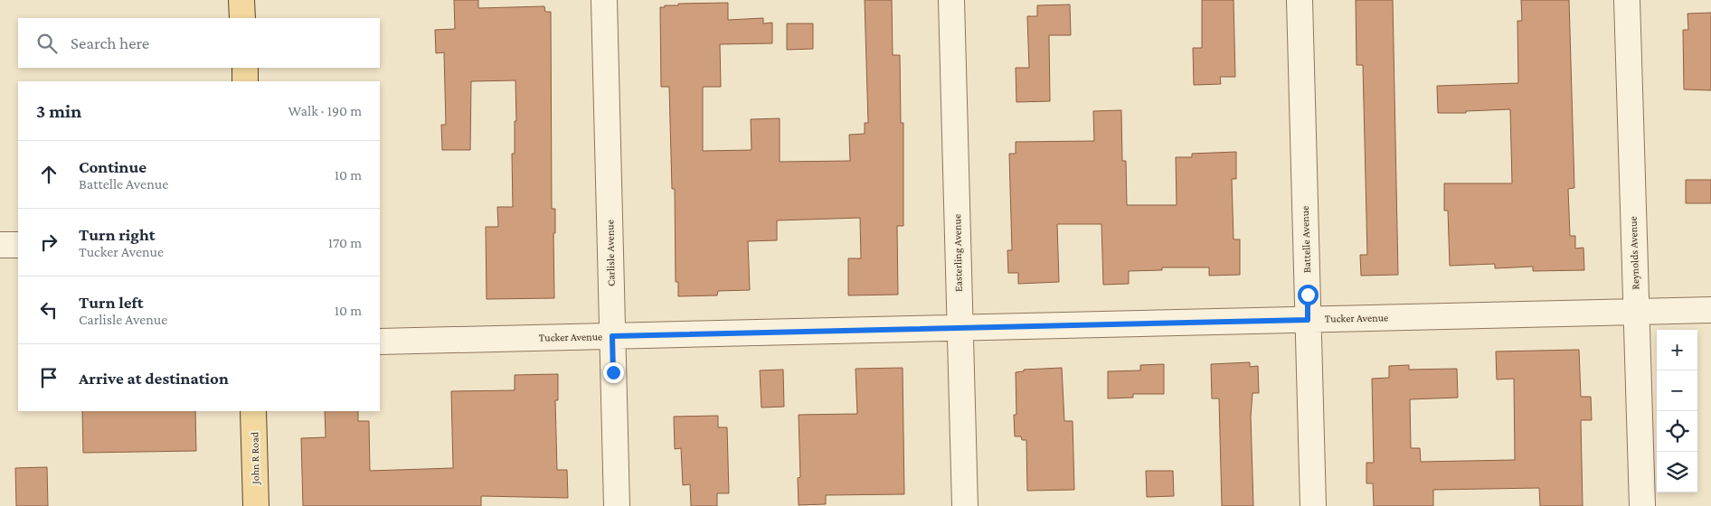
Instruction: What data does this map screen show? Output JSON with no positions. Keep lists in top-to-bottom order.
{
  "streets": {
    "main road": ["John R Road"],
    "street": [
      "Battelle Avenue",
      "Carlisle Avenue",
      "Easterling Avenue",
      "Reynolds Avenue",
      "Tucker Avenue"
    ]
  },
  "crossings": [
    ["Battelle Avenue", "Tucker Avenue"],
    ["Carlisle Avenue", "Tucker Avenue"],
    ["Easterling Avenue", "Tucker Avenue"],
    ["Reynolds Avenue", "Tucker Avenue"]
  ],
  "page": {
    "search": "Search here",
    "heading": ["3 min", "Walk · 190 m"],
    "list": [
      ["Continue", "Battelle Avenue", "10 m"],
      ["Turn right", "Tucker Avenue", "170 m"],
      ["Turn left", "Carlisle Avenue", "10 m"],
      "Arrive at destination"
    ],
    "map_buttons": ["+", "−"]
  }
}
